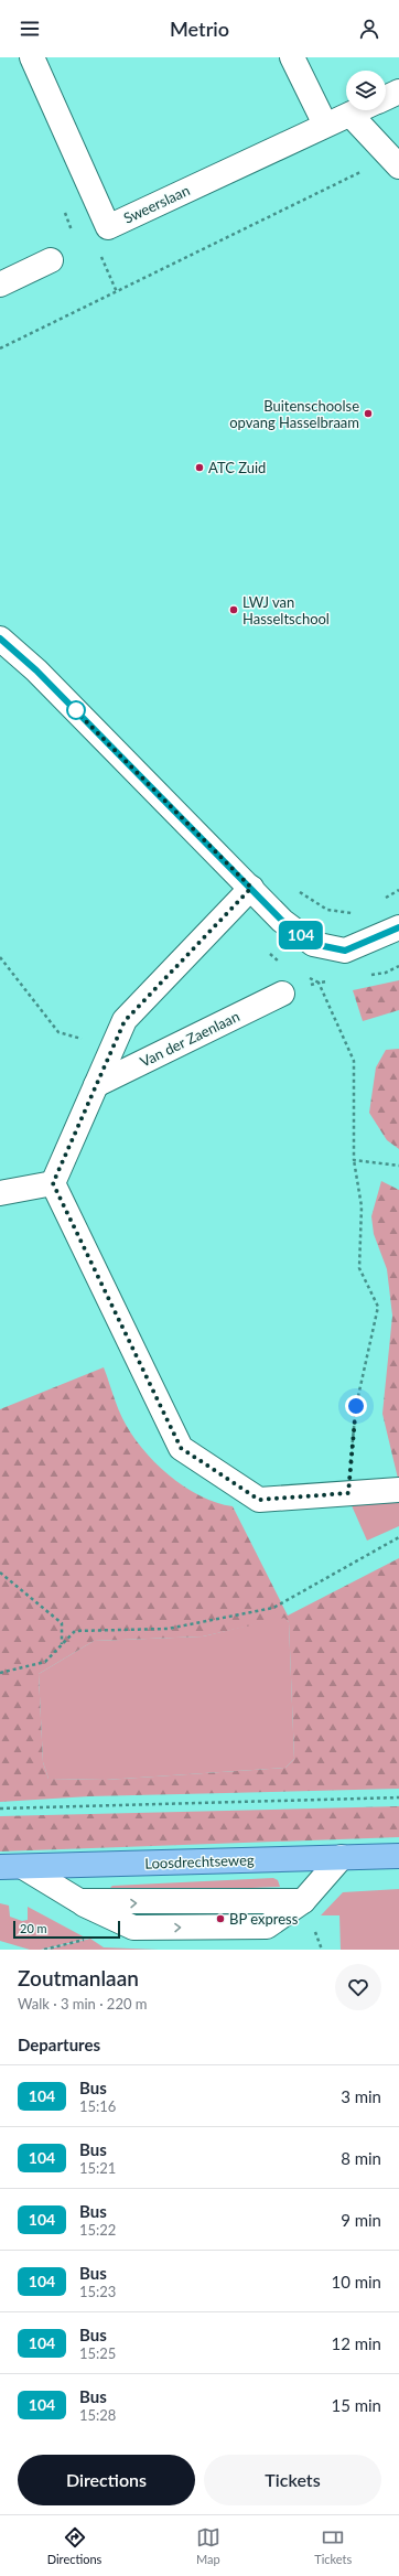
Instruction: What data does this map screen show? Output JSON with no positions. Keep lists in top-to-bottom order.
{
  "streets": {
    "main road": ["Loosdrechtseweg"],
    "street": ["Sweerslaan", "Van der Zaenlaan"]
  },
  "places": [
    "Buitenschoolse opvang Hasselbraam",
    "ATC Zuid",
    "LWJ van Hasseltschool",
    "BP express"
  ],
  "lines": ["bus line 104"],
  "scale_bar": "20 m",
  "page": {
    "header": "Metrio",
    "on_map": "104",
    "scale": "20 m",
    "heading": [
      ["Zoutmanlaan", "Walk · 3 min · 220 m"],
      "Departures"
    ],
    "list": [
      {
        "mark": "104",
        "name": "Bus",
        "note": "15:16",
        "value": "3 min"
      },
      {
        "mark": "104",
        "name": "Bus",
        "note": "15:21",
        "value": "8 min"
      },
      {
        "mark": "104",
        "name": "Bus",
        "note": "15:22",
        "value": "9 min"
      },
      {
        "mark": "104",
        "name": "Bus",
        "note": "15:23",
        "value": "10 min"
      },
      {
        "mark": "104",
        "name": "Bus",
        "note": "15:25",
        "value": "12 min"
      },
      {
        "mark": "104",
        "name": "Bus",
        "note": "15:28",
        "value": "15 min"
      }
    ],
    "buttons": ["Directions", "Tickets"],
    "tabs": ["Directions", "Map", "Tickets"]
  }
}
